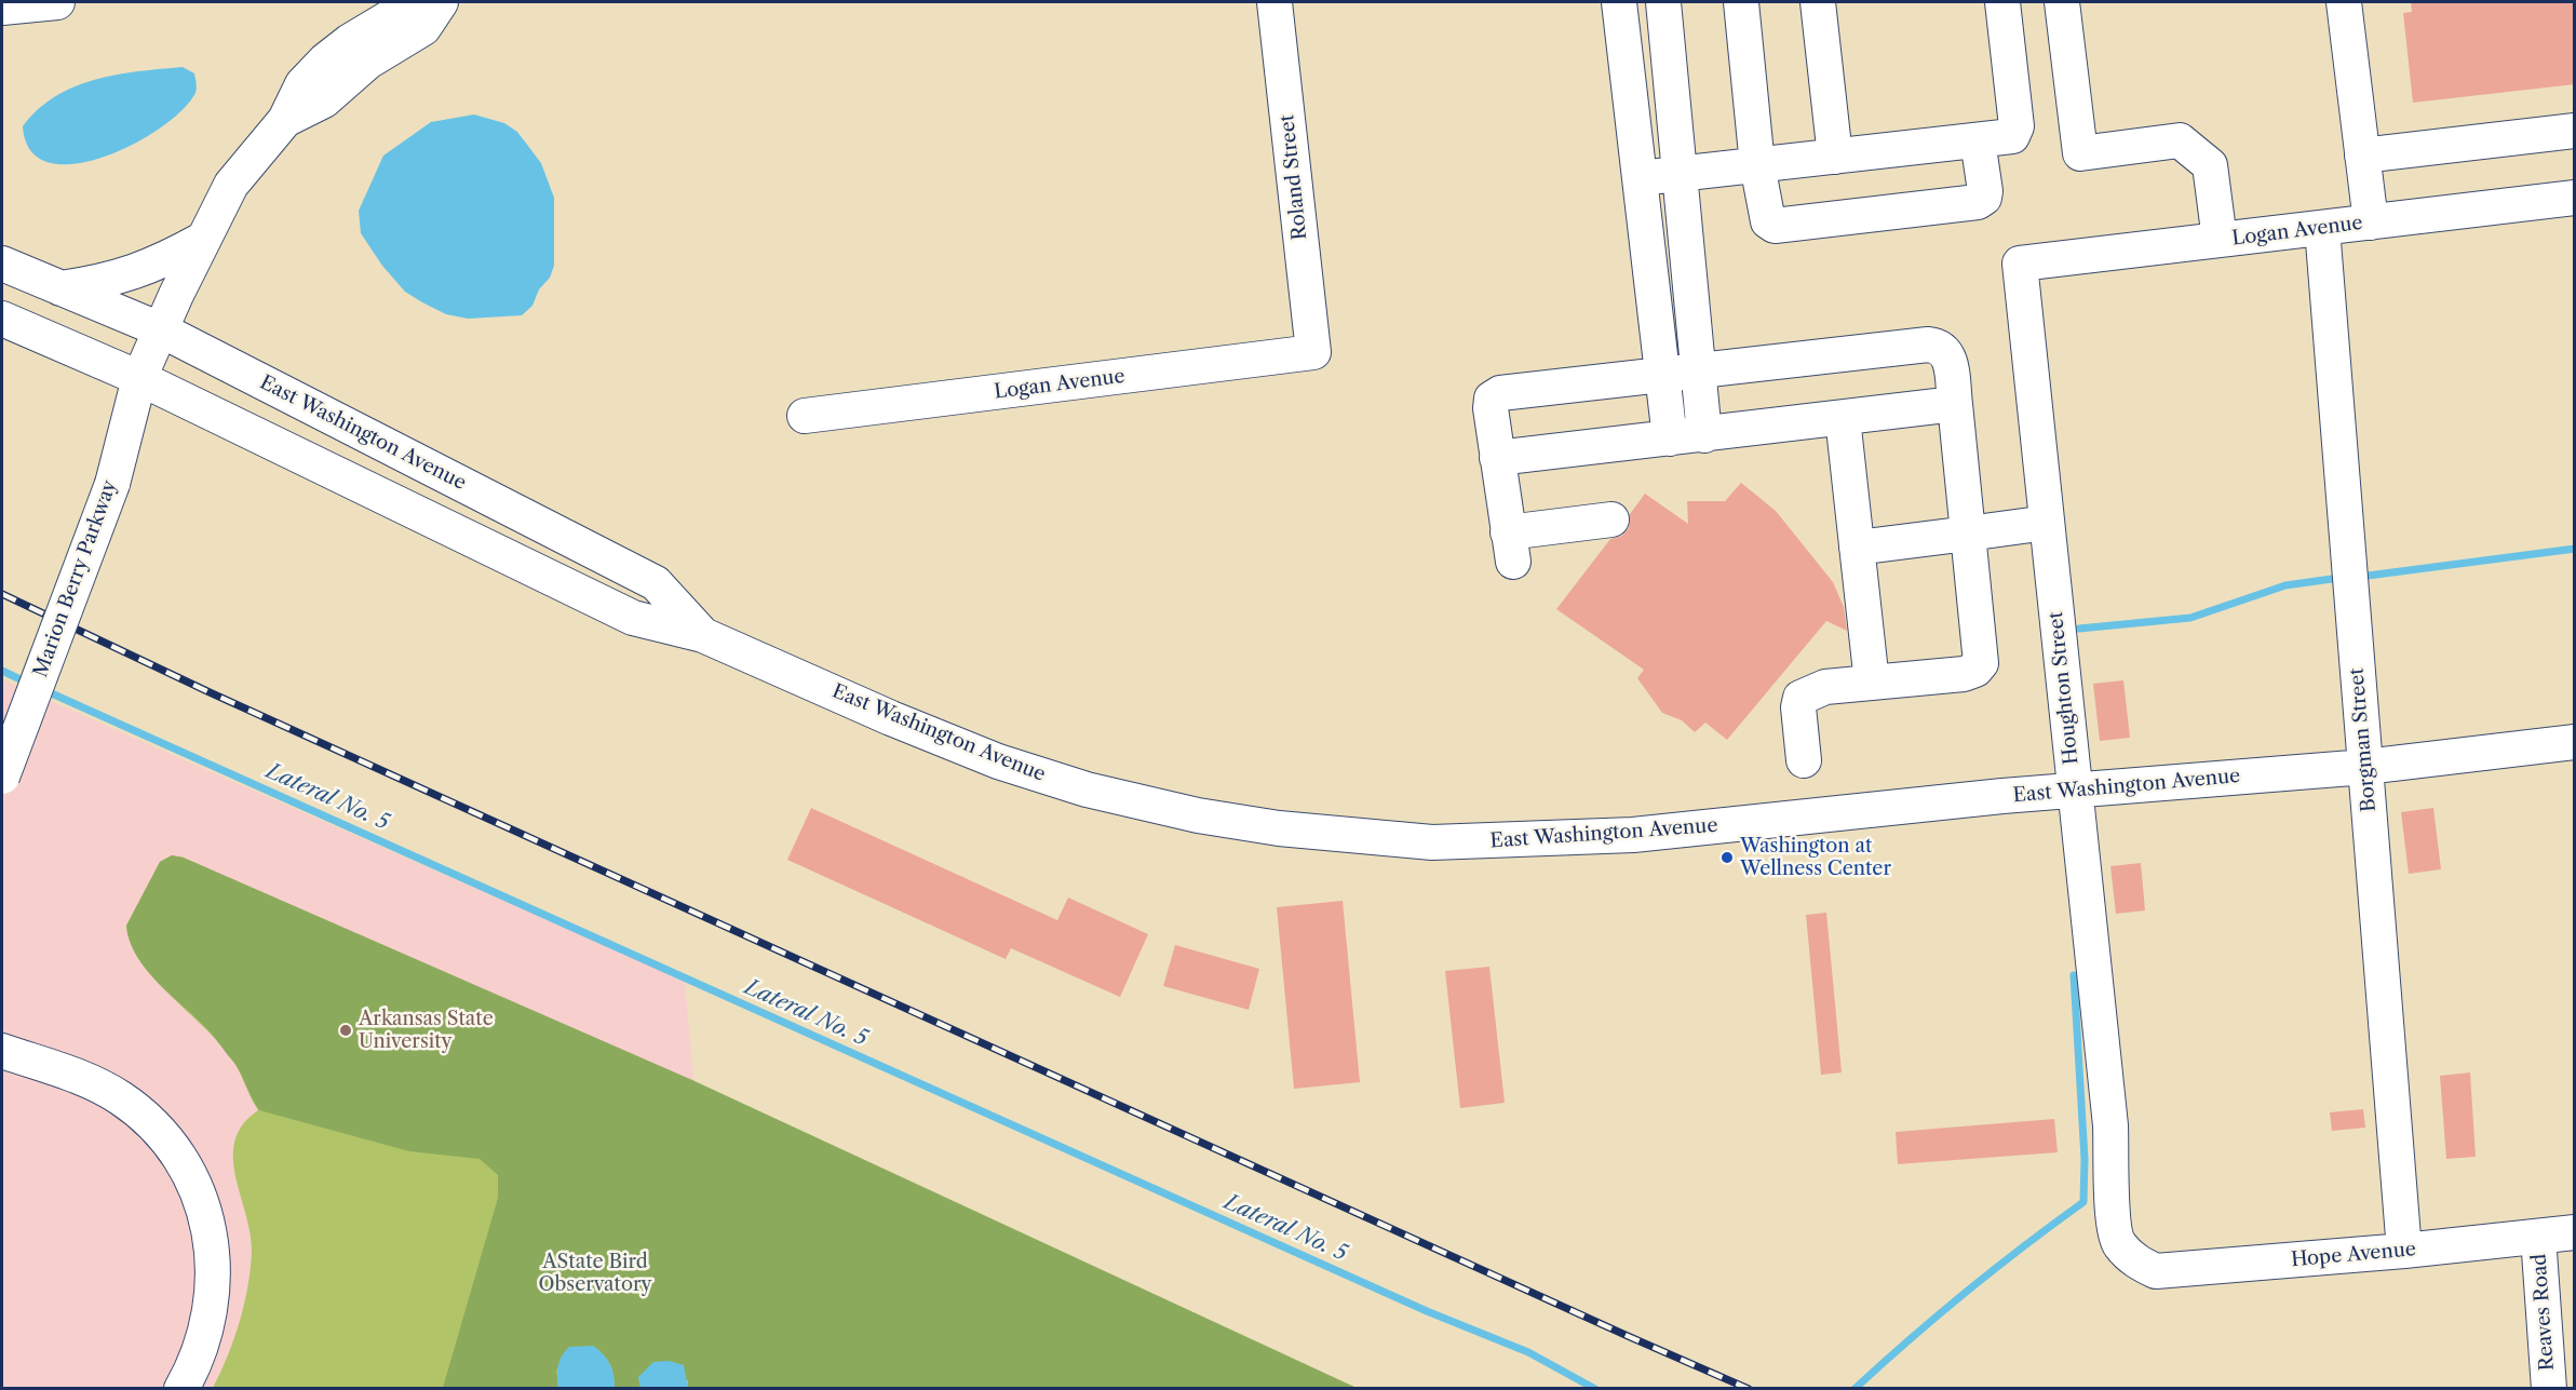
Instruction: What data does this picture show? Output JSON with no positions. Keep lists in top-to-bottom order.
{
  "streets": {
    "street": [
      "Roland Street",
      "Logan Avenue",
      "East Washington Avenue",
      "Marion Berry Parkway",
      "Houghton Street",
      "Borgman Street",
      "Hope Avenue",
      "Reaves Road"
    ]
  },
  "crossings": [
    ["Roland Street", "Logan Avenue"],
    ["Logan Avenue", "Houghton Street"],
    ["Logan Avenue", "Borgman Street"],
    ["East Washington Avenue", "Marion Berry Parkway"],
    ["East Washington Avenue", "Houghton Street"],
    ["East Washington Avenue", "Borgman Street"],
    ["Houghton Street", "Hope Avenue"],
    ["Borgman Street", "Hope Avenue"],
    ["Hope Avenue", "Reaves Road"]
  ],
  "water": ["Lateral No. 5"],
  "parks": ["AState Bird Observatory"],
  "places": ["Washington at Wellness Center", "Arkansas State University"]
}
